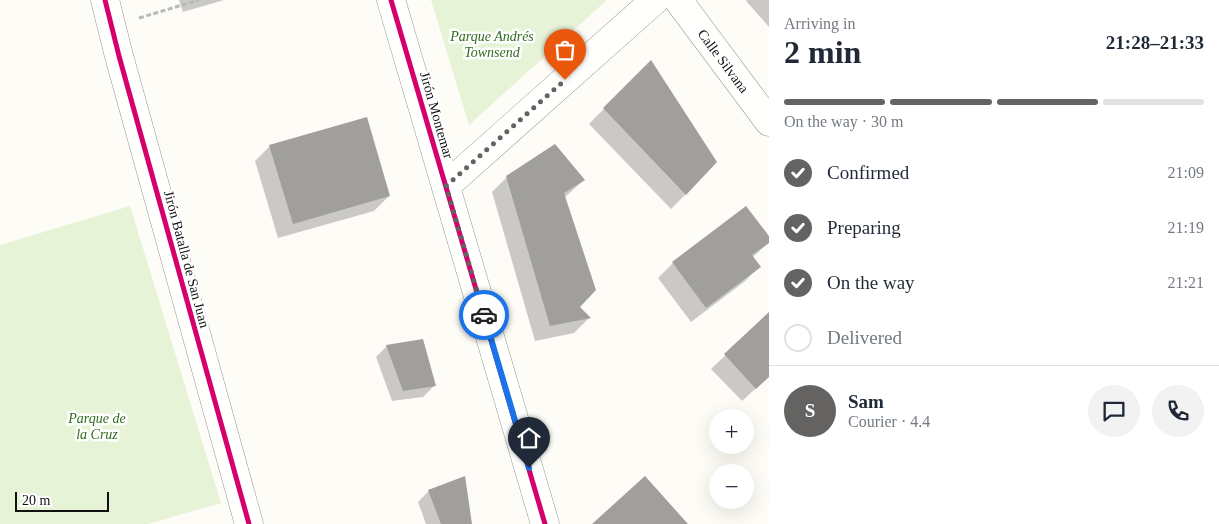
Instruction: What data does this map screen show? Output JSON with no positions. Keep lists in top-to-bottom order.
{
  "streets": {
    "street": ["Calle Silvana", "Jirón Montemar", "Jirón Batalla de San Juan"]
  },
  "parks": ["Parque Andrés Townsend", "Parque de la Cruz"],
  "scale_bar": "20 m",
  "page": {
    "heading": ["2 min", "Arriving in", "21:28–21:33"],
    "panel": ["Sam", "Courier · 4.4"],
    "bar": "On the way · 30 m",
    "list": [
      ["Confirmed", "21:09"],
      ["Preparing", "21:19"],
      ["On the way", "21:21"],
      "Delivered"
    ],
    "round": "S",
    "map_buttons": ["+", "−"],
    "scale": "20 m"
  }
}
